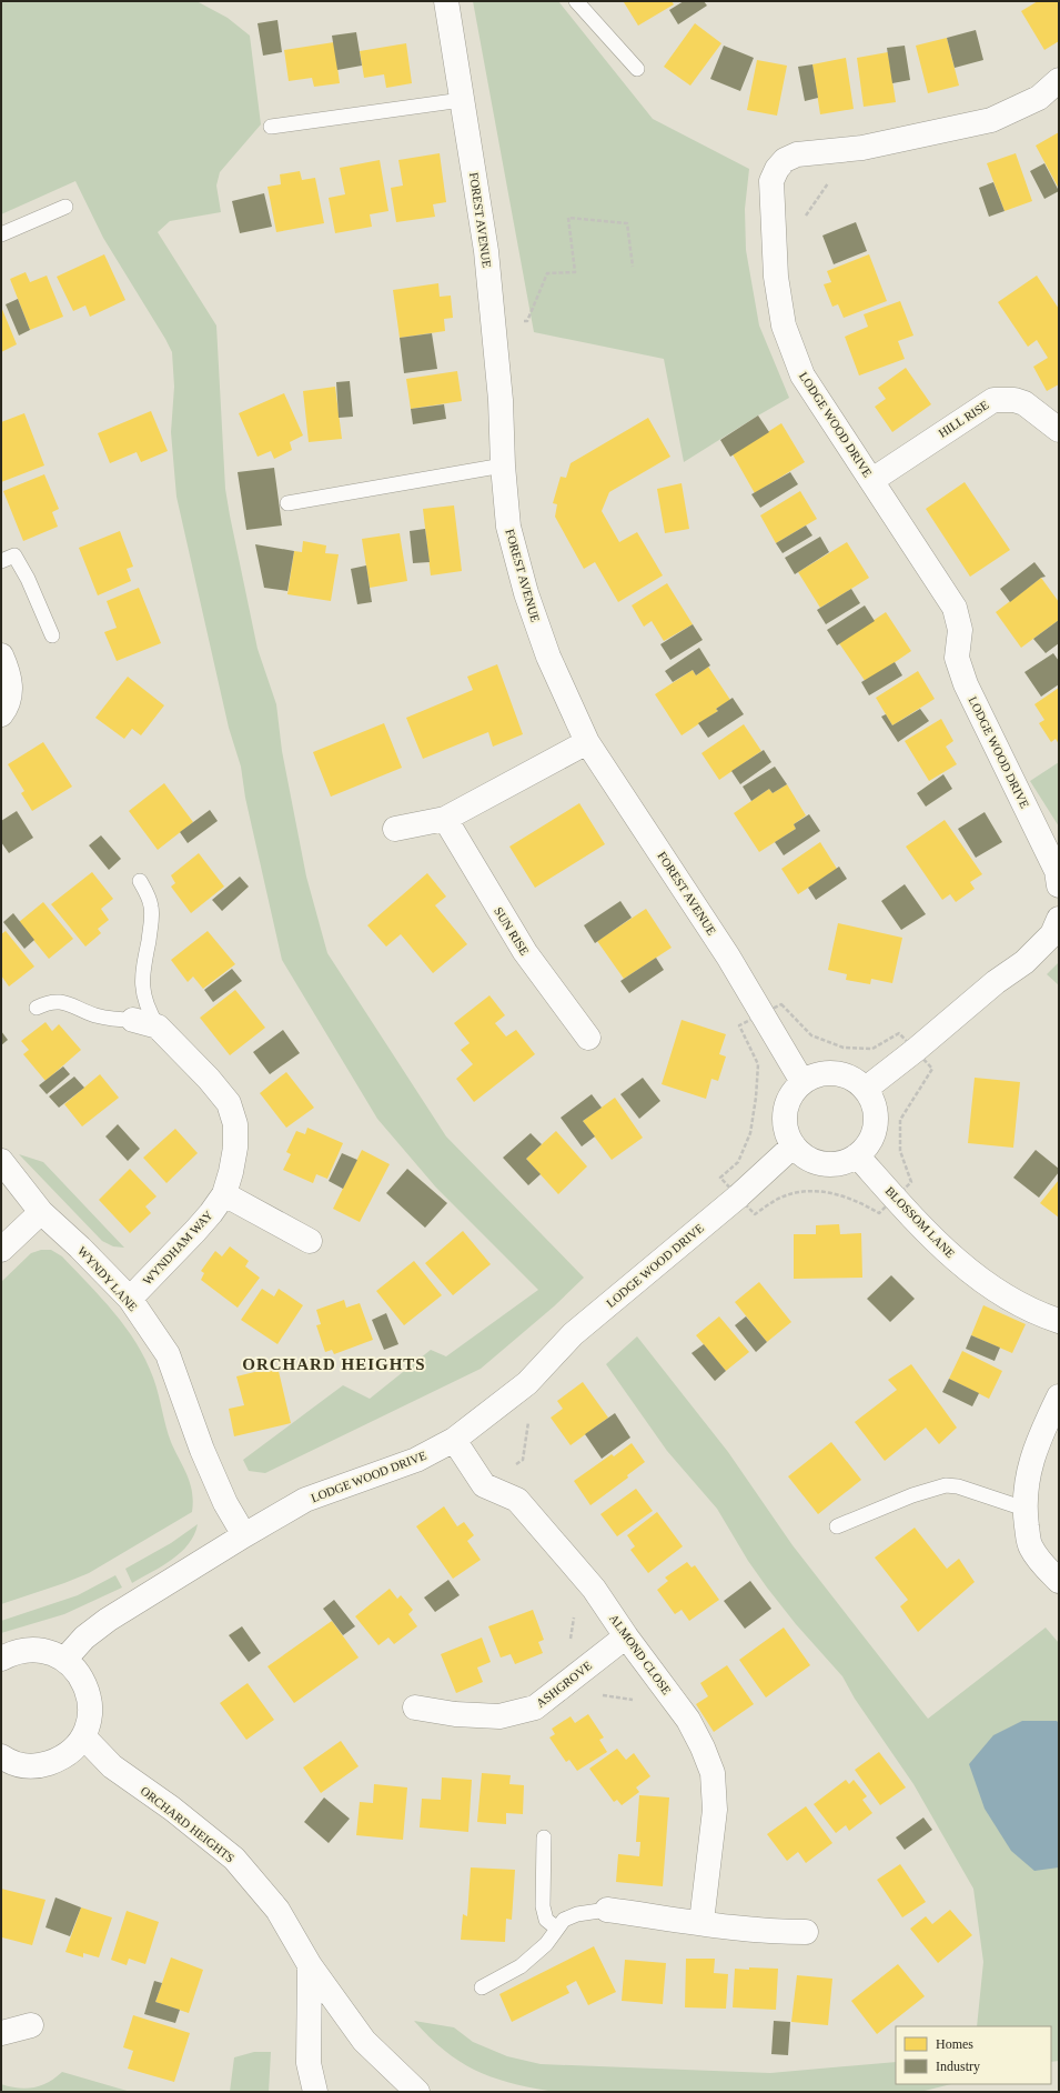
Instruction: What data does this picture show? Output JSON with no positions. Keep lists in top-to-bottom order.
{
  "streets": {
    "street": [
      "FOREST AVENUE",
      "HILL RISE",
      "LODGE WOOD DRIVE",
      "SUN RISE",
      "BLOSSOM LANE",
      "WYNDHAM WAY",
      "WYNDY LANE",
      "ALMOND CLOSE",
      "ASHGROVE",
      "ORCHARD HEIGHTS"
    ]
  },
  "crossings": [
    ["FOREST AVENUE", "LODGE WOOD DRIVE"],
    ["FOREST AVENUE", "BLOSSOM LANE"],
    ["HILL RISE", "LODGE WOOD DRIVE"],
    ["LODGE WOOD DRIVE", "BLOSSOM LANE"],
    ["LODGE WOOD DRIVE", "WYNDY LANE"],
    ["LODGE WOOD DRIVE", "ALMOND CLOSE"],
    ["WYNDHAM WAY", "WYNDY LANE"],
    ["ALMOND CLOSE", "ASHGROVE"]
  ],
  "districts": ["ORCHARD HEIGHTS"],
  "legend": ["Homes", "Industry"]
}
